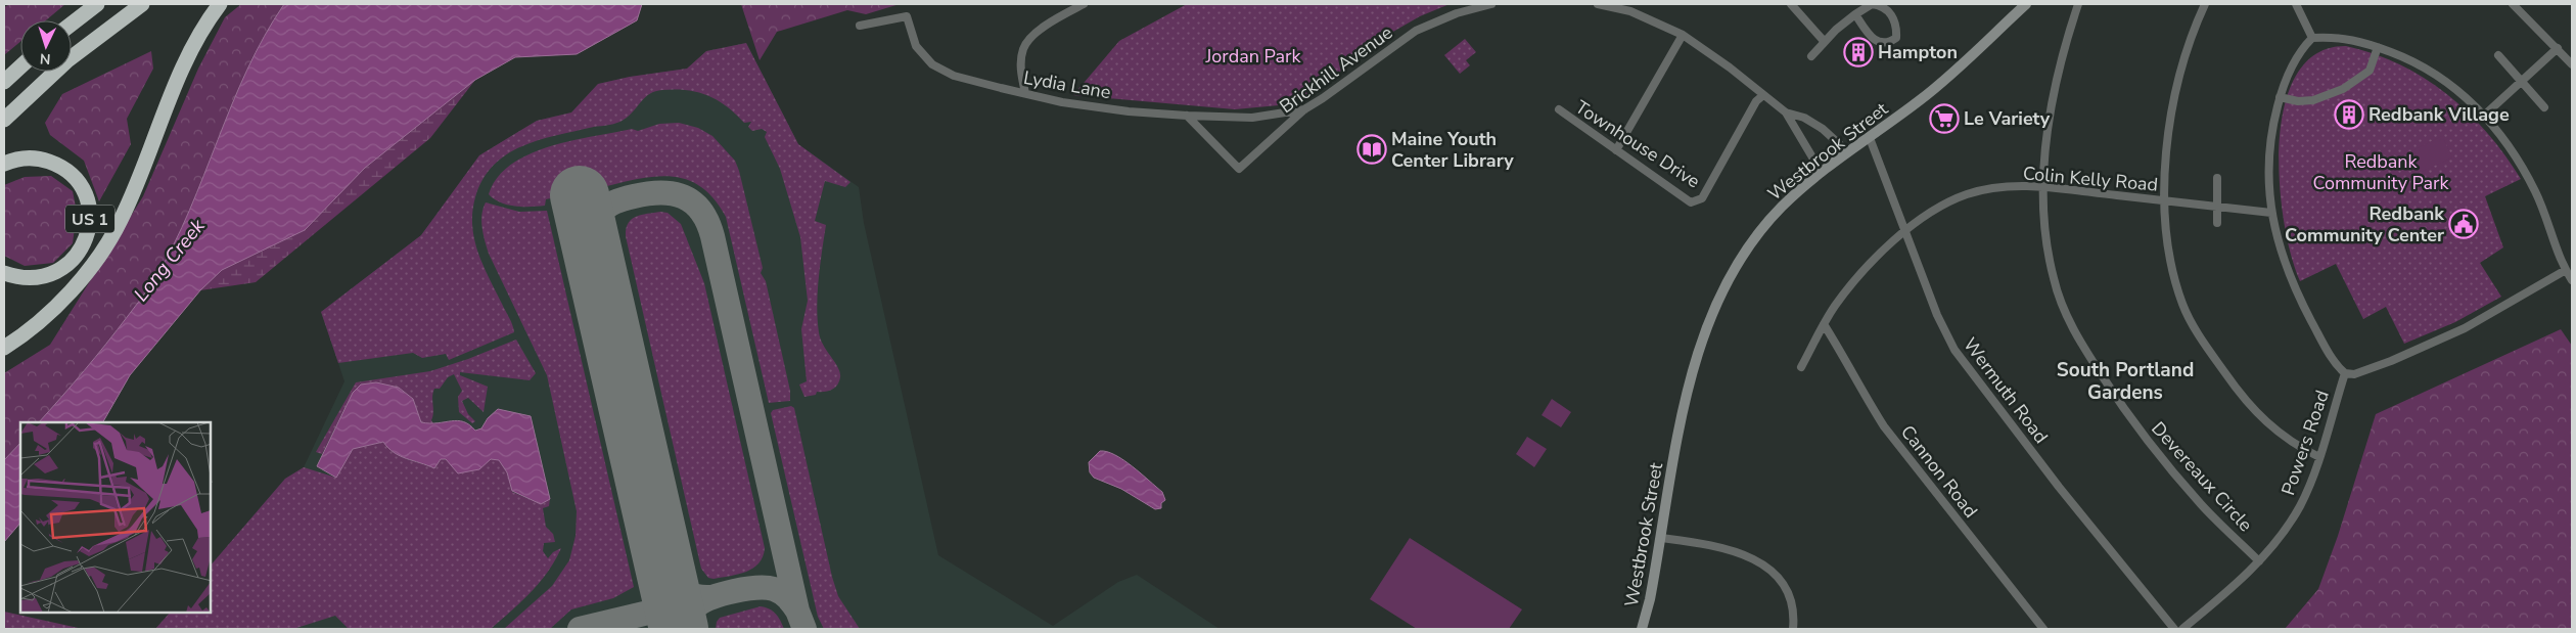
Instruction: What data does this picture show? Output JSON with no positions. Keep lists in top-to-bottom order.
{
  "streets": {
    "highway": ["US 1"],
    "street": [
      "Brickhill Avenue",
      "Lydia Lane",
      "Townhouse Drive",
      "Westbrook Street",
      "Colin Kelly Road",
      "Wermuth Road",
      "Powers Road",
      "Cannon Road",
      "Devereaux Circle"
    ]
  },
  "crossings": [
    ["Brickhill Avenue", "Lydia Lane"],
    ["Westbrook Street", "Wermuth Road"],
    ["Colin Kelly Road", "Wermuth Road"],
    ["Colin Kelly Road", "Cannon Road"],
    ["Colin Kelly Road", "Devereaux Circle"],
    ["Powers Road", "Devereaux Circle"]
  ],
  "districts": ["South Portland Gardens"],
  "water": ["Long Creek"],
  "parks": ["Jordan Park", "Redbank Community Park"],
  "places": {
    "building": ["Hampton", "Redbank Village"],
    "supermarket": ["Le Variety"],
    "library": ["Maine Youth Center Library"],
    "public building": ["Redbank Community Center"]
  },
  "north": "bottom"
}
